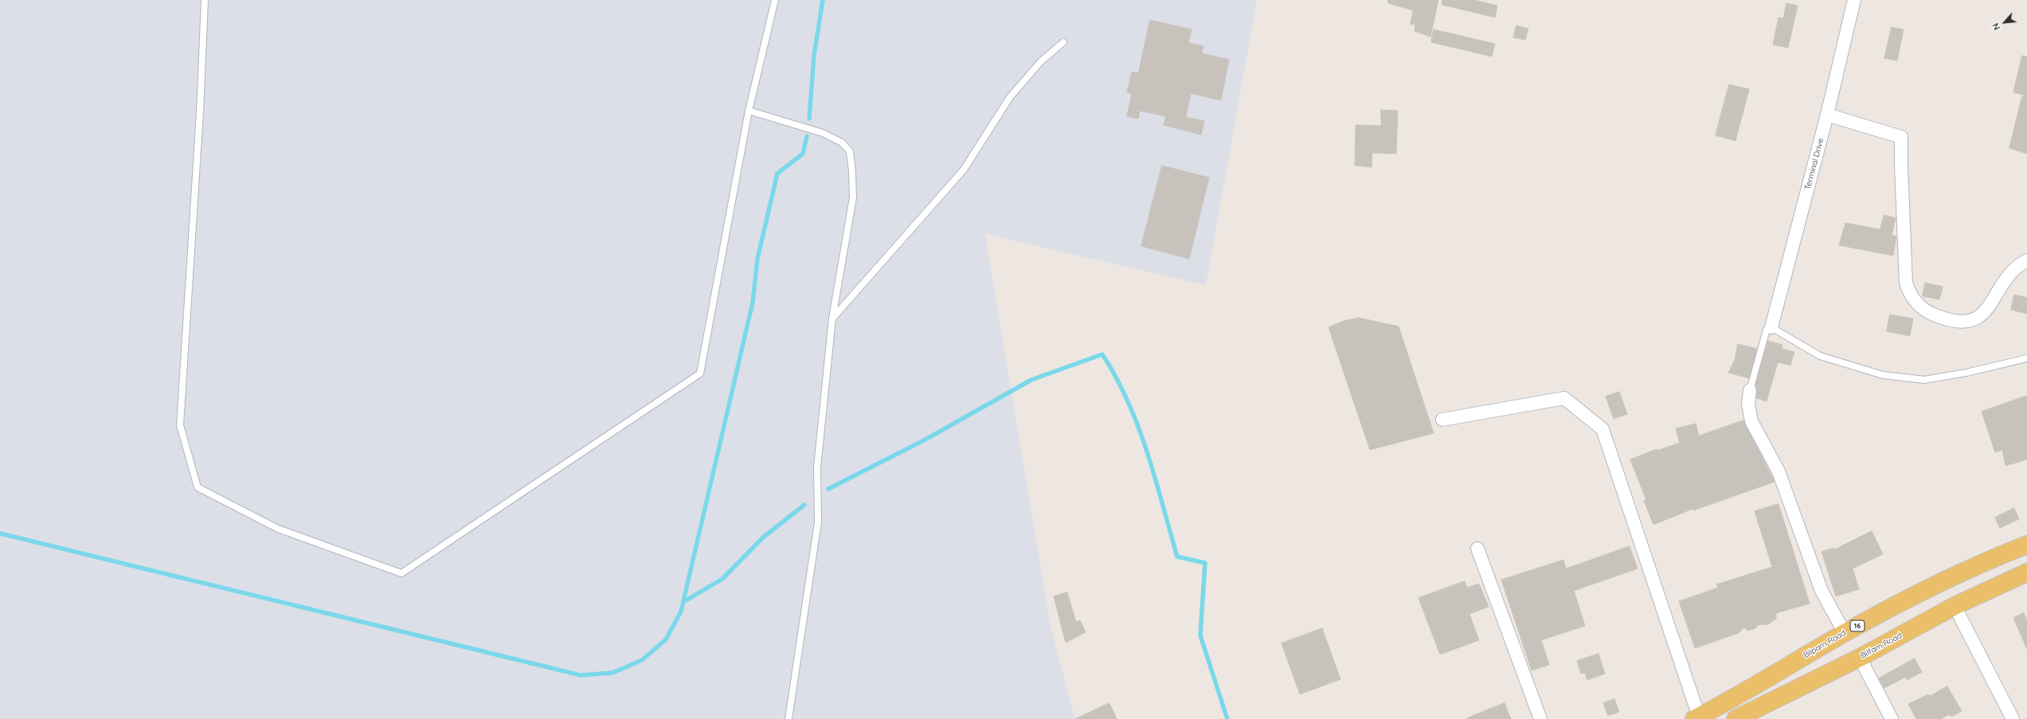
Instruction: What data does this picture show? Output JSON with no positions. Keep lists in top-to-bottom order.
{
  "streets": {
    "main road": ["16", "Bilpam Road", "Bilfam Road"],
    "street": ["Terminal Drive"]
  },
  "north": "bottom left"
}
